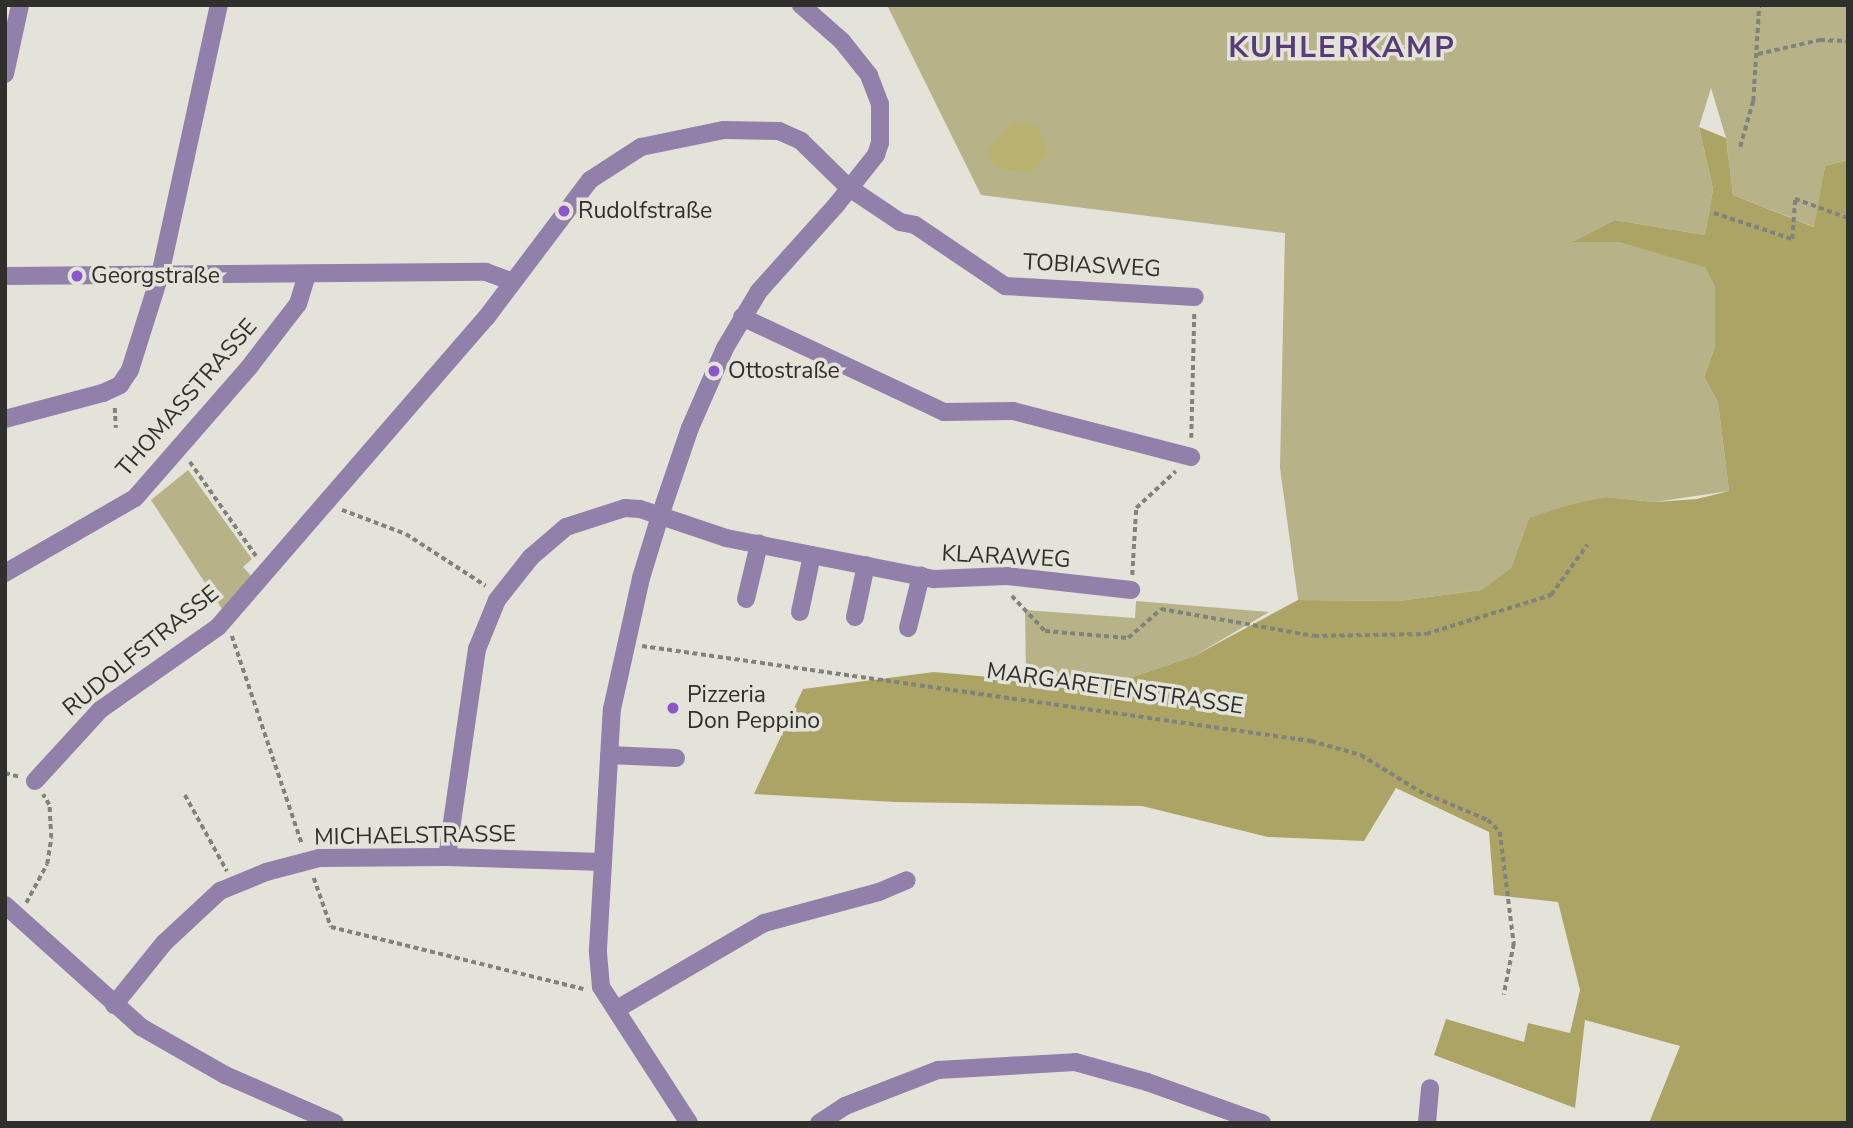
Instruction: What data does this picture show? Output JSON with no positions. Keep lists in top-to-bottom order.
{
  "streets": {
    "street": [
      "TOBIASWEG",
      "THOMASSTRASSE",
      "KLARAWEG",
      "RUDOLFSTRASSE",
      "MICHAELSTRASSE"
    ],
    "path": ["MARGARETENSTRASSE"]
  },
  "crossings": [
    ["TOBIASWEG", "RUDOLFSTRASSE"]
  ],
  "districts": ["KUHLERKAMP"],
  "places": [
    "Rudolfstraße",
    "Georgstraße",
    "Ottostraße",
    "Pizzeria Don Peppino"
  ]
}
